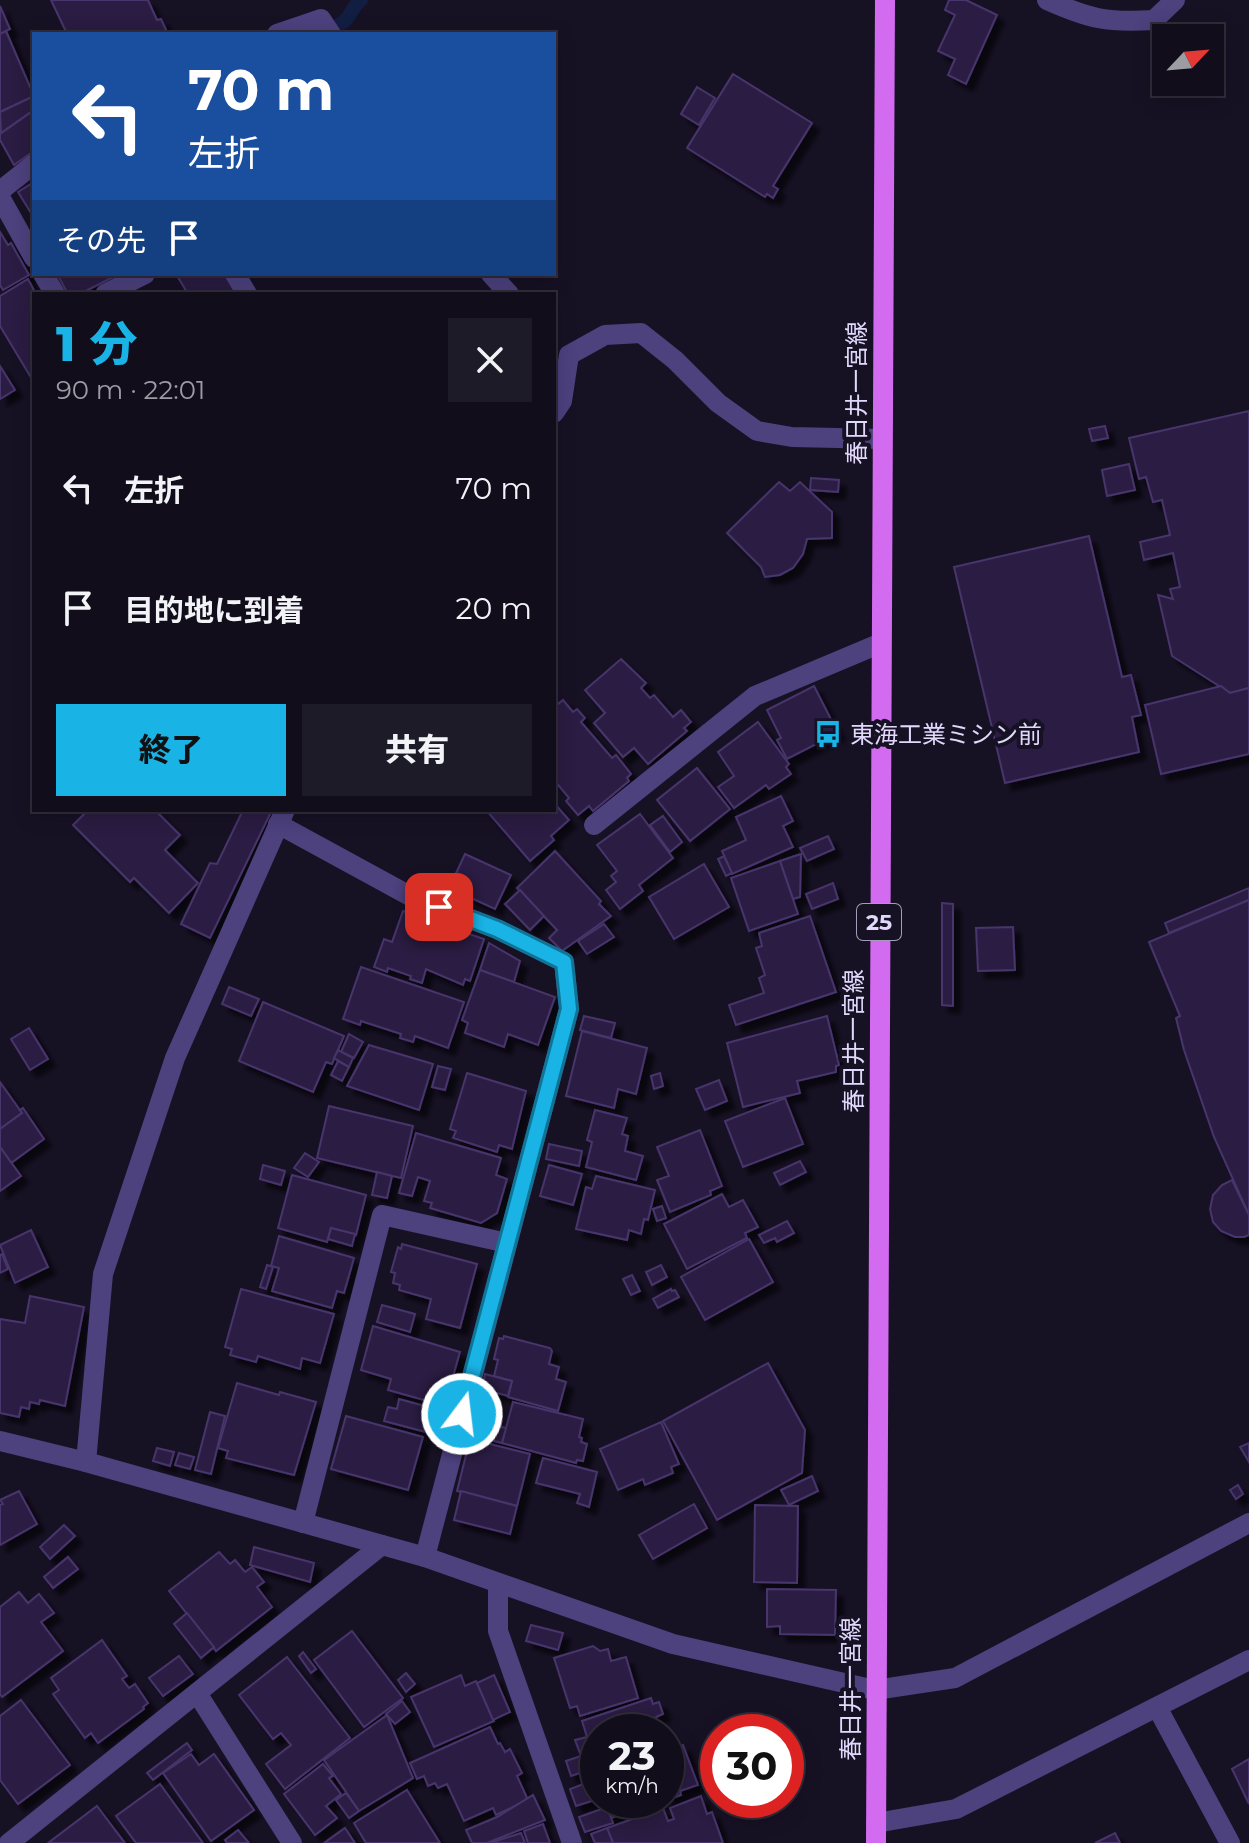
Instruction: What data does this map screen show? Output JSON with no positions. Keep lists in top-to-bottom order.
{
  "streets": {
    "main road": ["春日井一宮線", "25"]
  },
  "places": {
    "bus stop": ["東海工業ミシン前"]
  },
  "north": "top right",
  "page": {
    "turn": ["70 m", "左折"],
    "then": "その先",
    "heading": ["1 分", "90 m · 22:01"],
    "list": [
      {
        "name": "左折",
        "value": "70 m"
      },
      {
        "name": "目的地に到着",
        "value": "20 m"
      }
    ],
    "buttons": ["終了", "共有"],
    "speed": "23 km/h",
    "limit": "30"
  }
}
